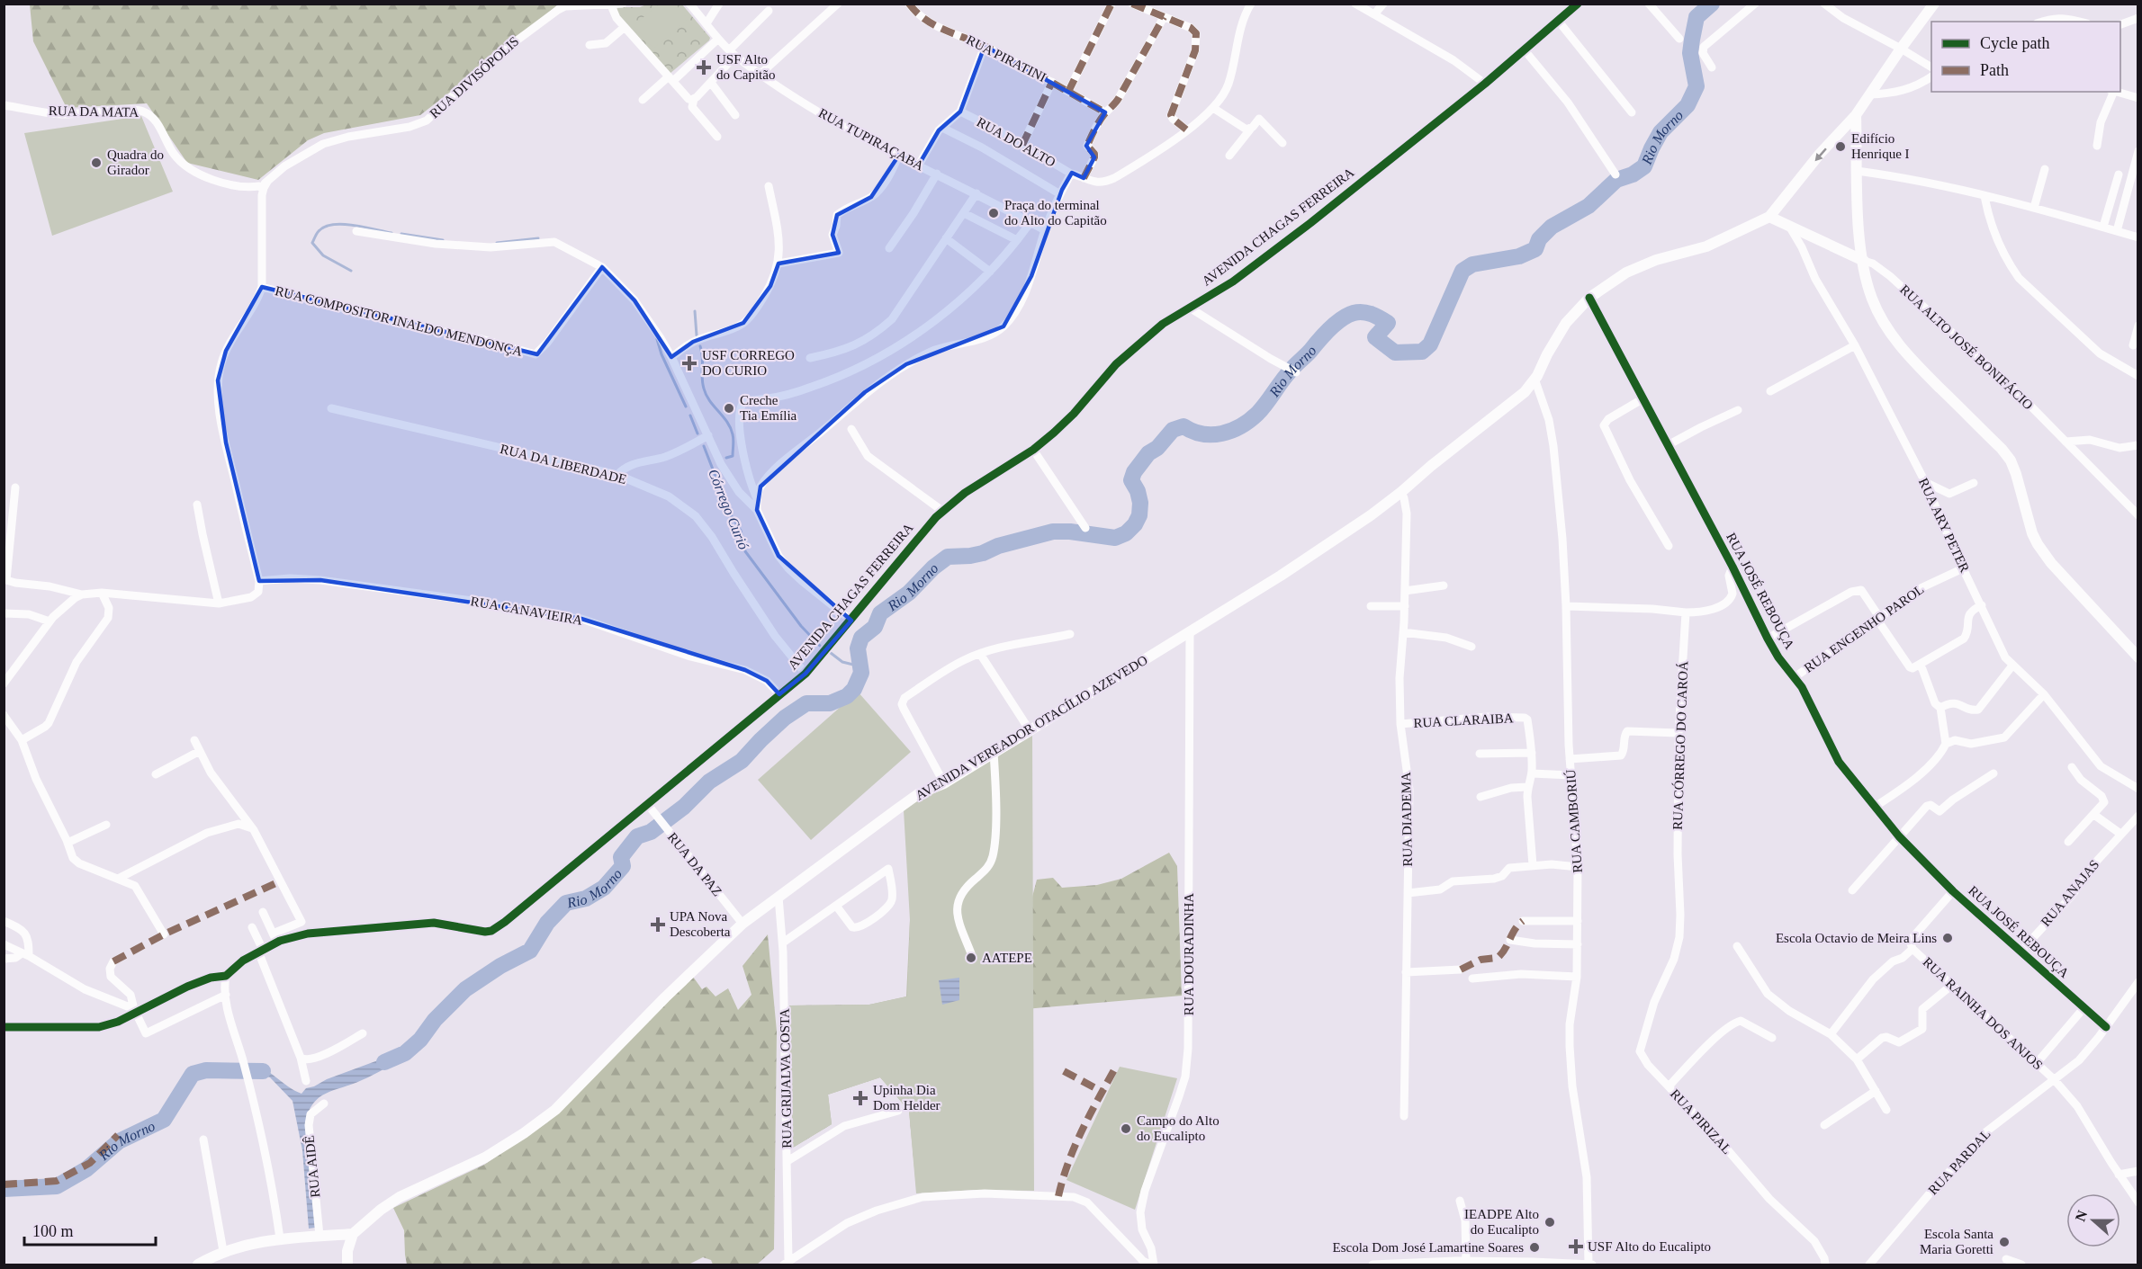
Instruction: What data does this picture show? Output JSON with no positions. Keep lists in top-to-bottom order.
{
  "streets": {
    "main road": ["RUA ALTO JOSÉ BONIFÁCIO", "AVENIDA VEREADOR OTACÍLIO AZEVEDO"],
    "street": [
      "RUA PIRATINI",
      "RUA DIVISÓPOLIS",
      "RUA DA MATA",
      "RUA TUPIRAÇABA",
      "RUA DO ALTO",
      "AVENIDA CHAGAS FERREIRA",
      "RUA COMPOSITOR INALDO MENDONÇA",
      "RUA DA LIBERDADE",
      "RUA ARY PETER",
      "RUA JOSÉ REBOUÇA",
      "RUA CANAVIEIRA",
      "RUA ENGENHO PAROL",
      "RUA CLARAIBA",
      "RUA CÓRREGO DO CAROÁ",
      "RUA DIADEMA",
      "RUA CAMBORIÚ",
      "RUA DA PAZ",
      "RUA ANAJAS",
      "RUA DOURADINHA",
      "RUA RAINHA DOS ANJOS",
      "RUA GRIJALVA COSTA",
      "RUA PIRIZAL",
      "RUA PARDAL",
      "RUA AIDÊ"
    ]
  },
  "crossings": [
    ["RUA DIVISÓPOLIS", "RUA DA MATA"],
    ["AVENIDA CHAGAS FERREIRA", "RUA DA LIBERDADE"],
    ["AVENIDA CHAGAS FERREIRA", "RUA CANAVIEIRA"],
    ["AVENIDA CHAGAS FERREIRA", "RUA DA PAZ"],
    ["RUA ALTO JOSÉ BONIFÁCIO", "RUA ARY PETER"],
    ["RUA ALTO JOSÉ BONIFÁCIO", "AVENIDA VEREADOR OTACÍLIO AZEVEDO"],
    ["RUA ARY PETER", "RUA ENGENHO PAROL"],
    ["RUA JOSÉ REBOUÇA", "RUA ENGENHO PAROL"],
    ["RUA JOSÉ REBOUÇA", "AVENIDA VEREADOR OTACÍLIO AZEVEDO"],
    ["RUA JOSÉ REBOUÇA", "RUA ANAJAS"],
    ["RUA JOSÉ REBOUÇA", "RUA PARDAL"],
    ["RUA CLARAIBA", "RUA DIADEMA"],
    ["AVENIDA VEREADOR OTACÍLIO AZEVEDO", "RUA DIADEMA"],
    ["AVENIDA VEREADOR OTACÍLIO AZEVEDO", "RUA CAMBORIÚ"],
    ["AVENIDA VEREADOR OTACÍLIO AZEVEDO", "RUA DA PAZ"],
    ["AVENIDA VEREADOR OTACÍLIO AZEVEDO", "RUA DOURADINHA"],
    ["AVENIDA VEREADOR OTACÍLIO AZEVEDO", "RUA GRIJALVA COSTA"],
    ["RUA CÓRREGO DO CAROÁ", "RUA PIRIZAL"],
    ["RUA RAINHA DOS ANJOS", "RUA PARDAL"]
  ],
  "water": ["Rio Morno", "Córrego Curió"],
  "places": {
    "health": [
      "USF Alto do Capitão",
      "USF CORREGO DO CURIO",
      "UPA Nova Descoberta",
      "Upinha Dia Dom Helder",
      "USF Alto do Eucalipto"
    ],
    "other": [
      "Edifício Henrique I",
      "Quadra do Girador",
      "Praça do terminal do Alto do Capitão",
      "Creche Tia Emília",
      "Escola Octavio de Meira Lins",
      "AATEPE",
      "Campo do Alto do Eucalipto",
      "IEADPE Alto do Eucalipto",
      "Escola Santa Maria Goretti",
      "Escola Dom José Lamartine Soares"
    ]
  },
  "legend": ["Cycle path", "Path"],
  "scale_bar": "100 m",
  "north": "left"
}
